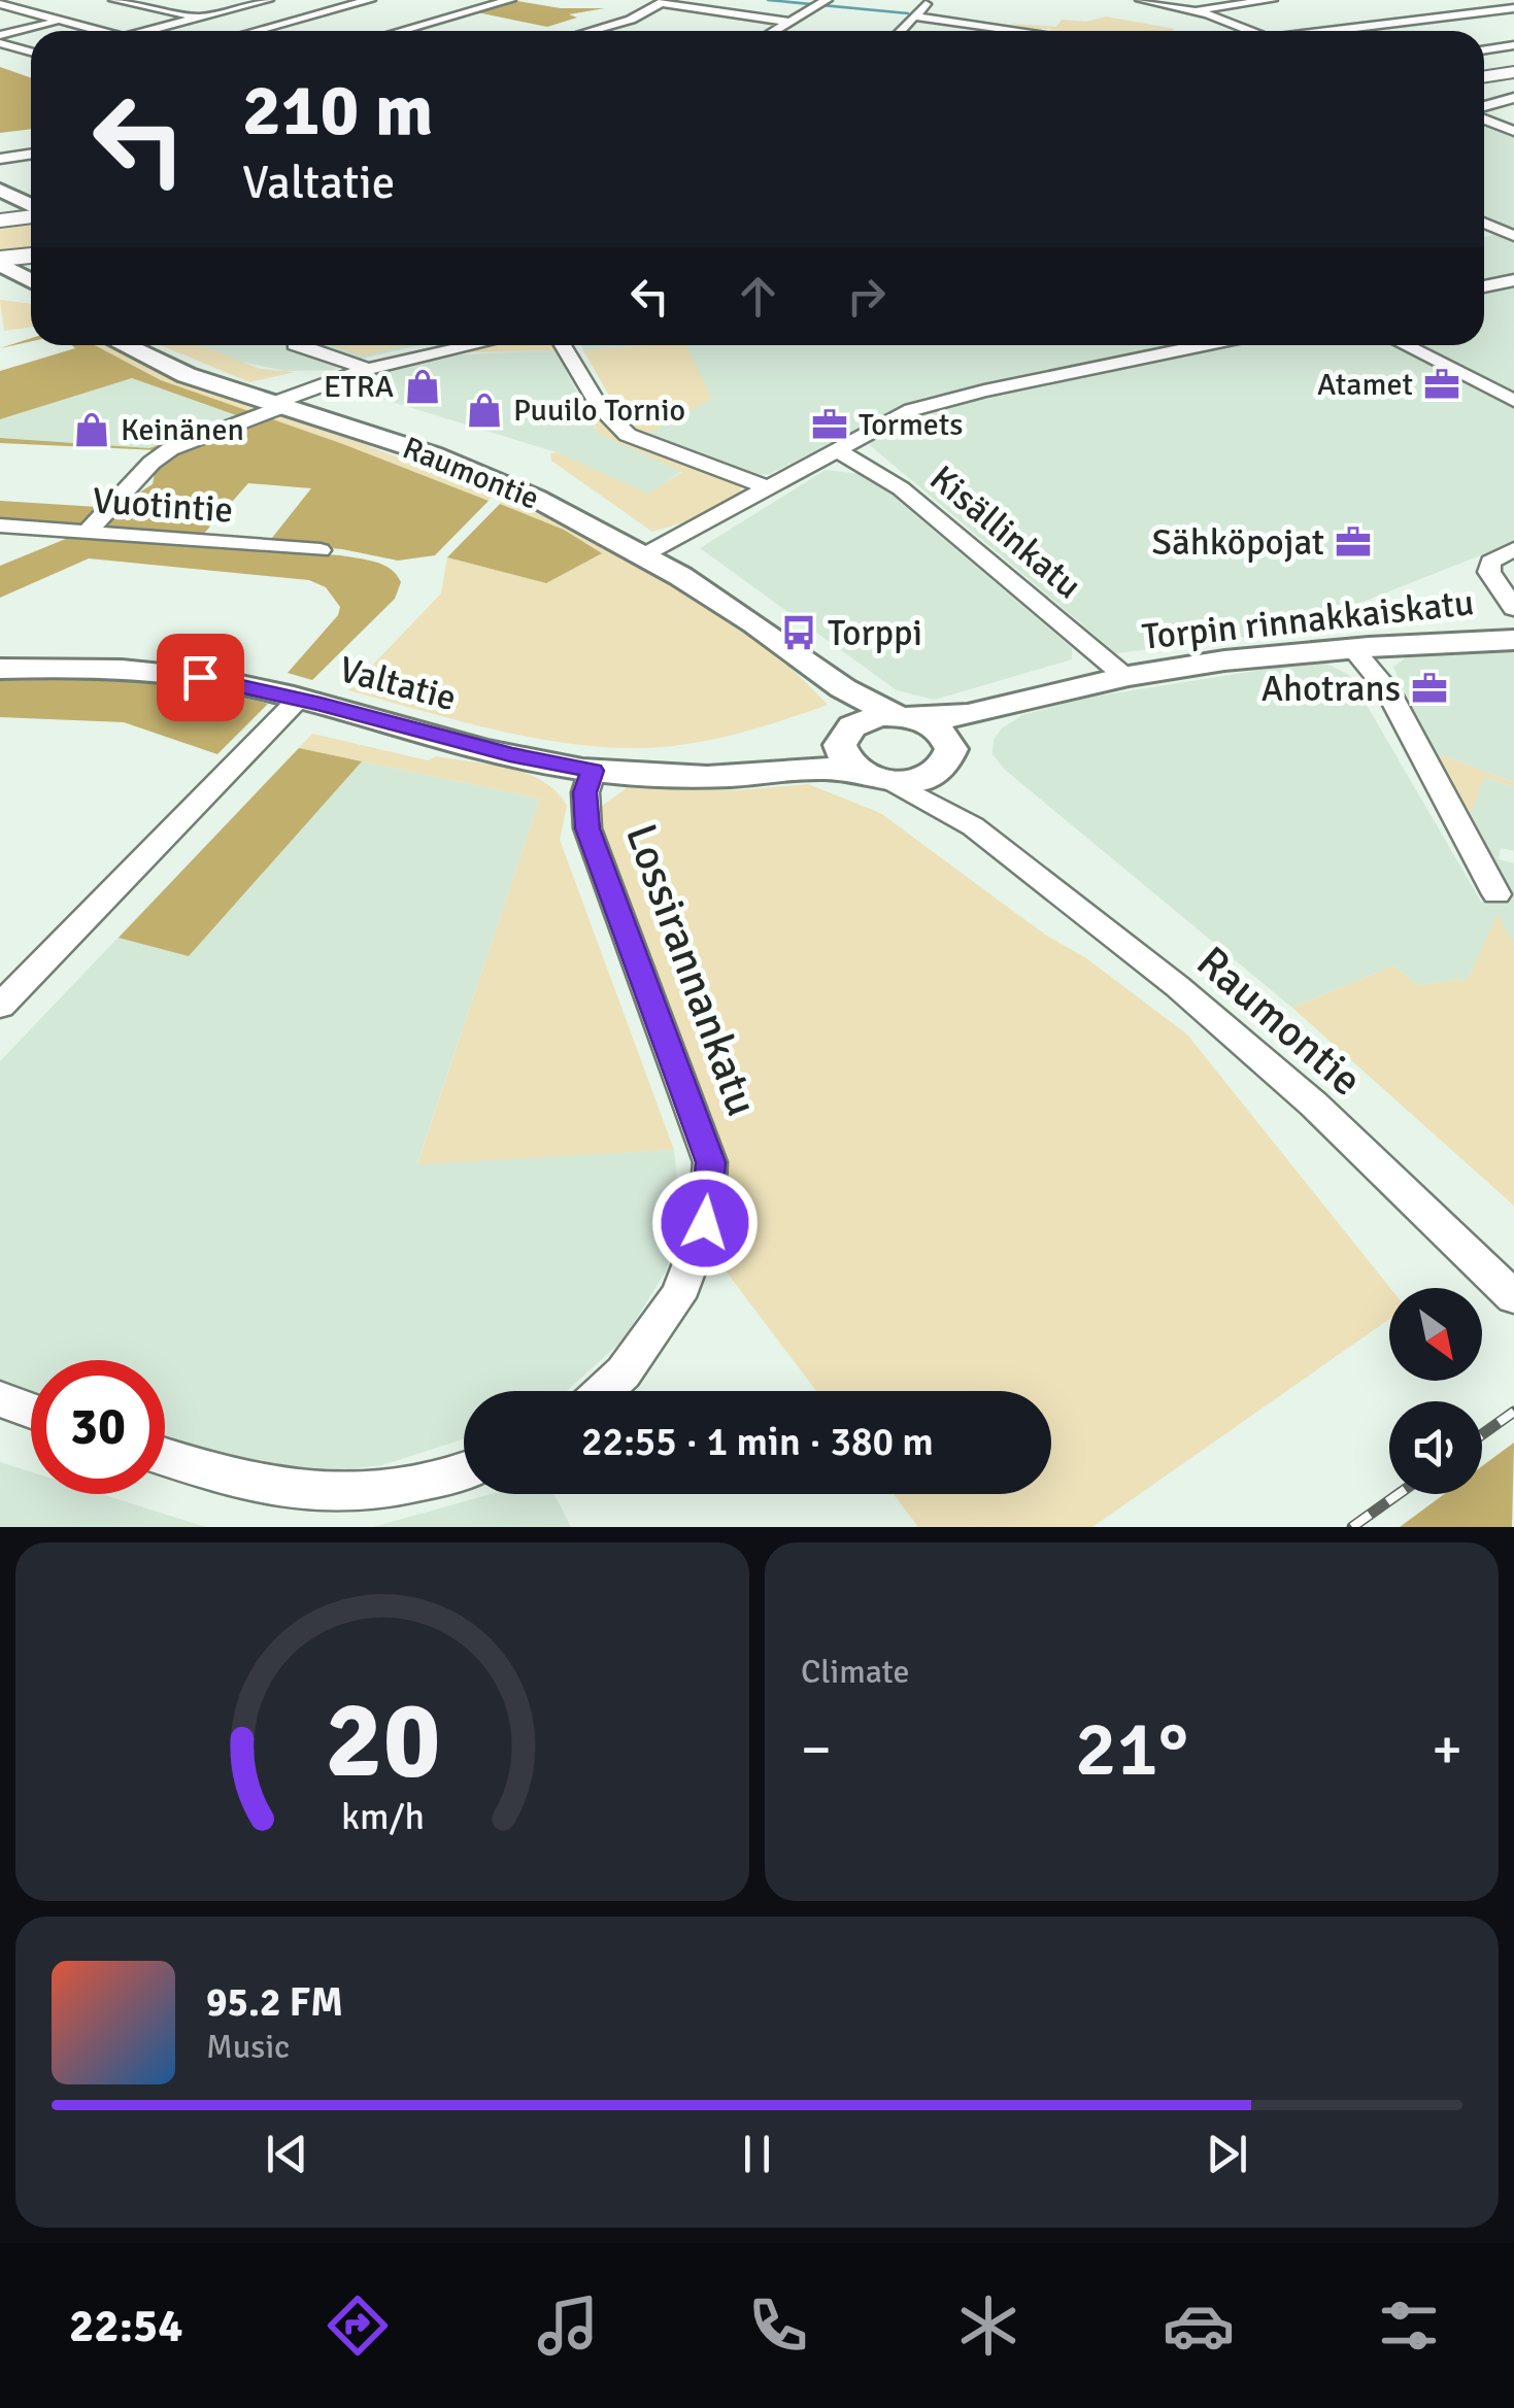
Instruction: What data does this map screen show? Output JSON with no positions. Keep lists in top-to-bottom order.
{
  "streets": {
    "main road": ["Raumontie", "Torpin rinnakkaiskatu", "Valtatie"],
    "street": ["Vuotintie", "Kisällinkatu", "Lossirannankatu"]
  },
  "crossings": [
    ["Raumontie", "Torpin rinnakkaiskatu"],
    ["Raumontie", "Valtatie"],
    ["Kisällinkatu", "Torpin rinnakkaiskatu"],
    ["Torpin rinnakkaiskatu", "Valtatie"],
    ["Valtatie", "Lossirannankatu"]
  ],
  "places": {
    "office": [
      "Atamet",
      "Tormets",
      "Sähköpojat",
      "Ahotrans"
    ],
    "shop": ["ETRA", "Puuilo Tornio", "Keinänen"],
    "bus stop": ["Torppi"]
  },
  "north": "bottom right",
  "page": {
    "turn": ["210 m", "Valtatie"],
    "limit": "30",
    "trip": "22:55 · 1 min · 380 m",
    "tile": "Climate",
    "heat": ["−", "21°", "+"],
    "song": ["95.2 FM", "Music"],
    "tabs": "22:54",
    "gauge": ["20", "km/h"]
  }
}
